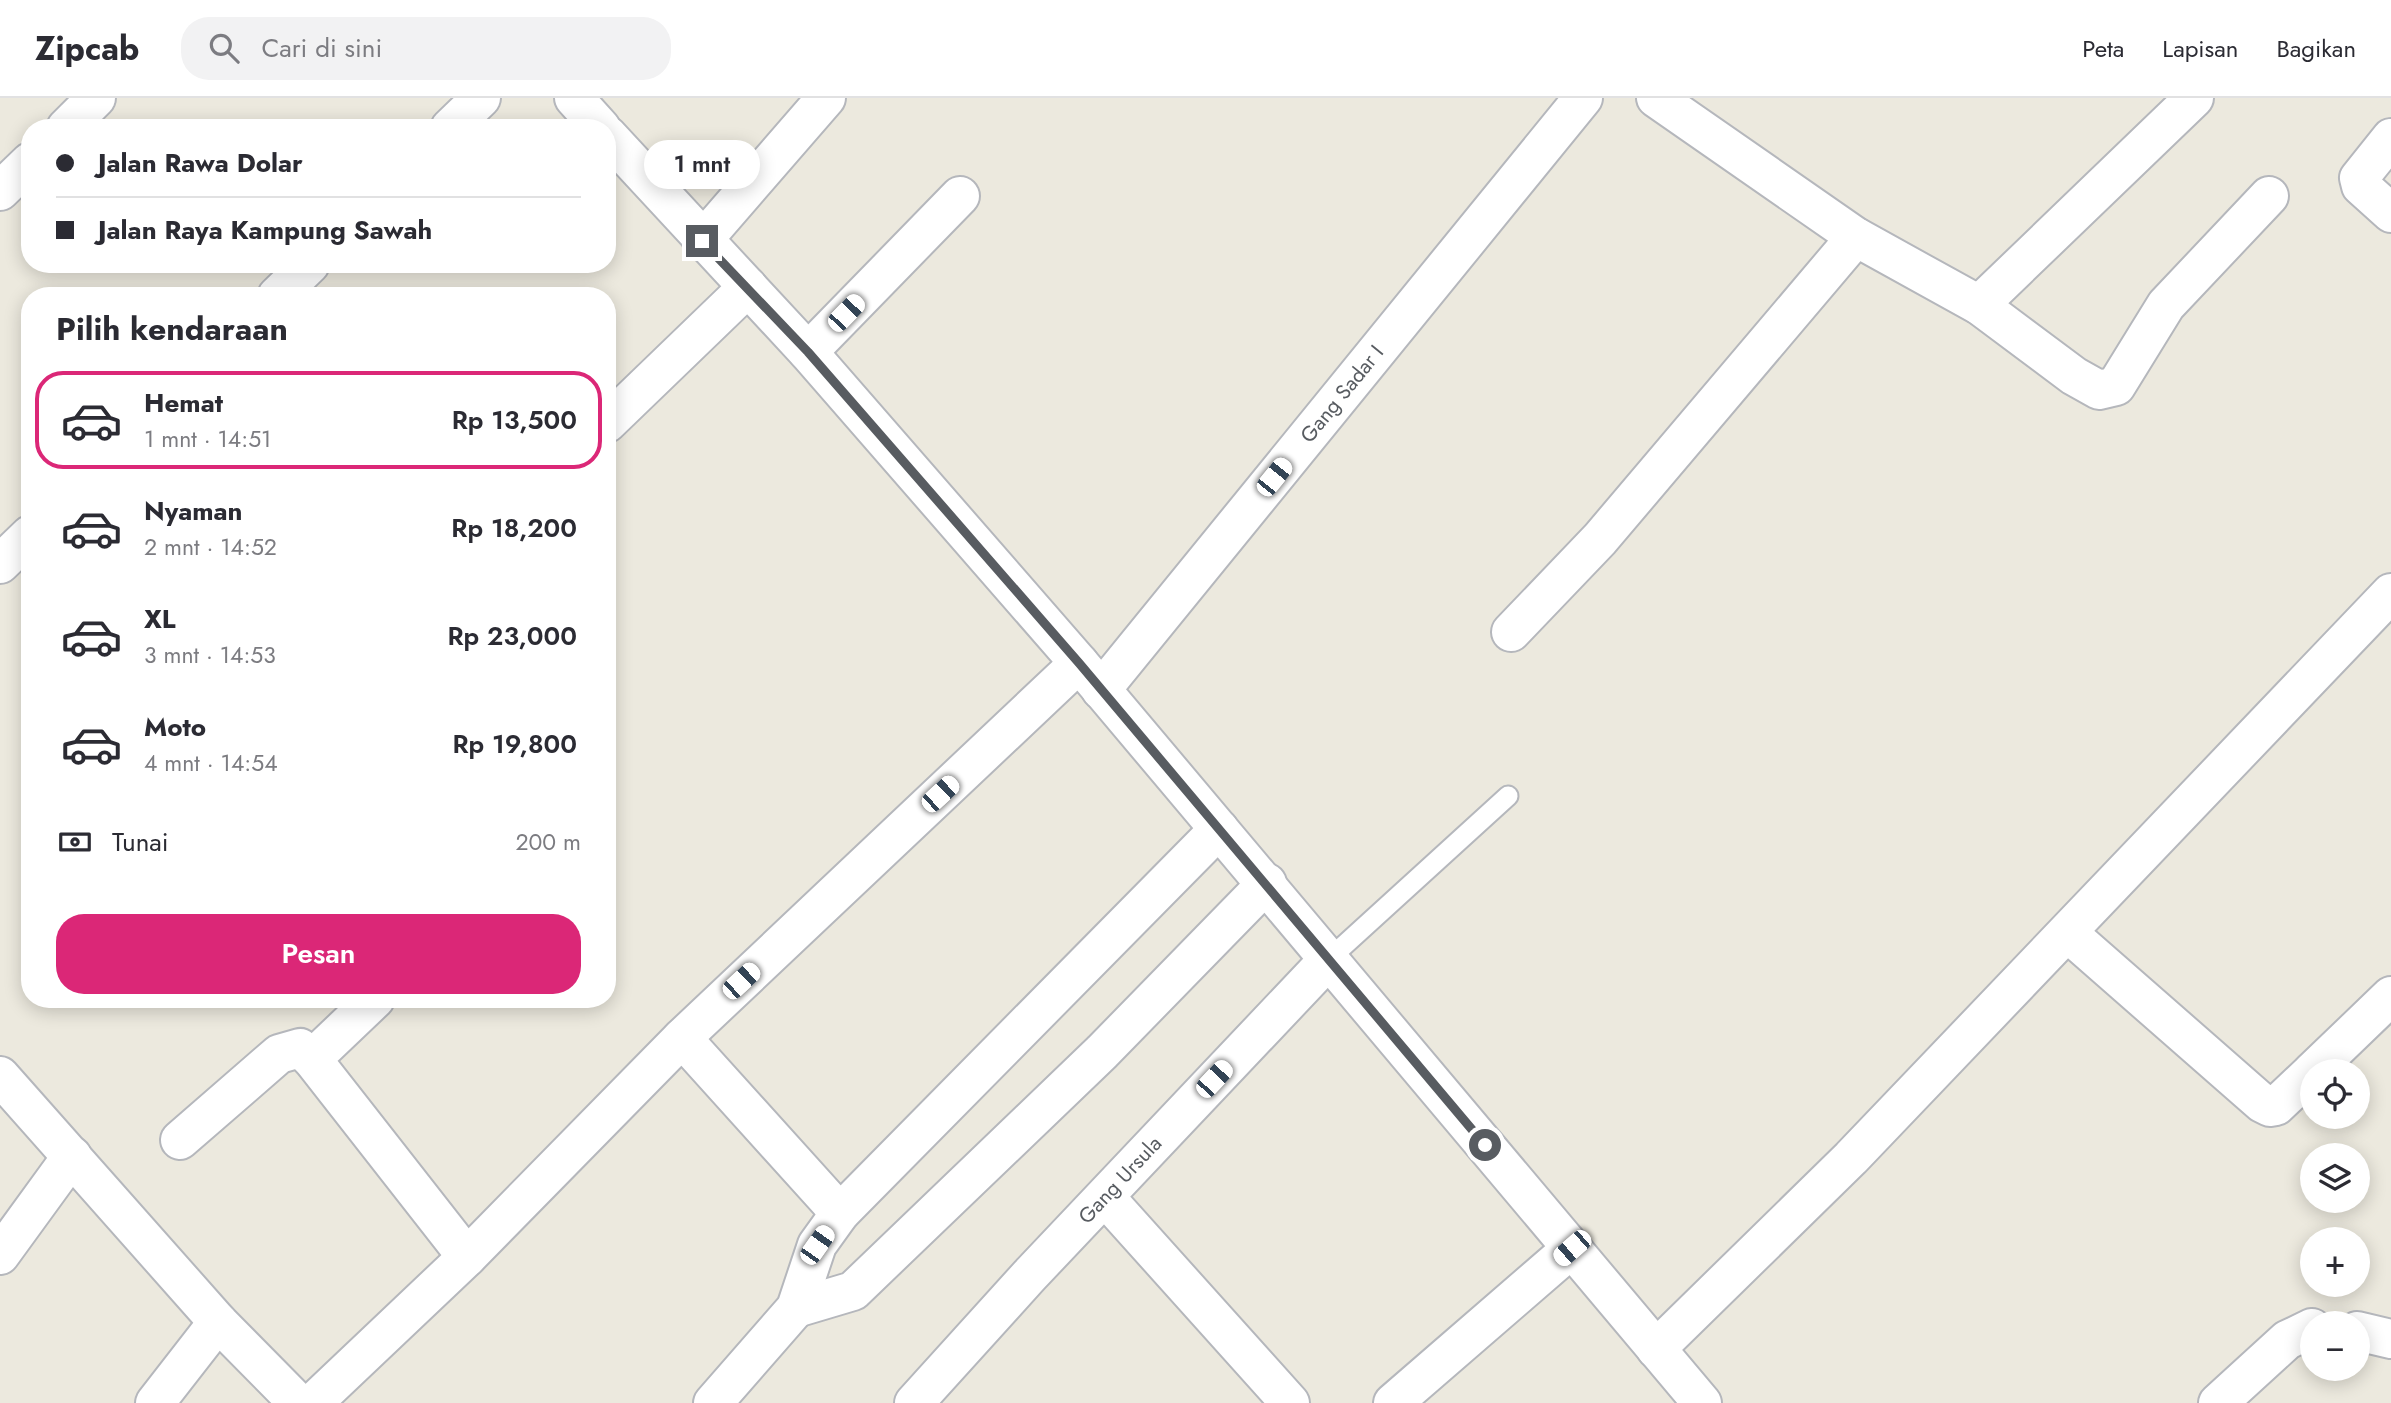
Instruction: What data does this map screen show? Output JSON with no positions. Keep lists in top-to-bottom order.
{
  "streets": {
    "street": ["Gang Sadar I", "Gang Ursula"]
  },
  "page": {
    "header": "Zipcab",
    "search": "Cari di sini",
    "nav": ["Peta", "Lapisan", "Bagikan"],
    "banner": ["Jalan Rawa Dolar", "Jalan Raya Kampung Sawah"],
    "bubble": "1 mnt",
    "heading": "Pilih kendaraan",
    "list": [
      {
        "name": "Hemat",
        "note": "1 mnt · 14:51",
        "value": "Rp 13,500"
      },
      {
        "name": "Nyaman",
        "note": "2 mnt · 14:52",
        "value": "Rp 18,200"
      },
      {
        "name": "XL",
        "note": "3 mnt · 14:53",
        "value": "Rp 23,000"
      },
      {
        "name": "Moto",
        "note": "4 mnt · 14:54",
        "value": "Rp 19,800"
      }
    ],
    "pay": ["Tunai", "200 m"],
    "buttons": "Pesan",
    "map_buttons": ["+", "−"]
  }
}
